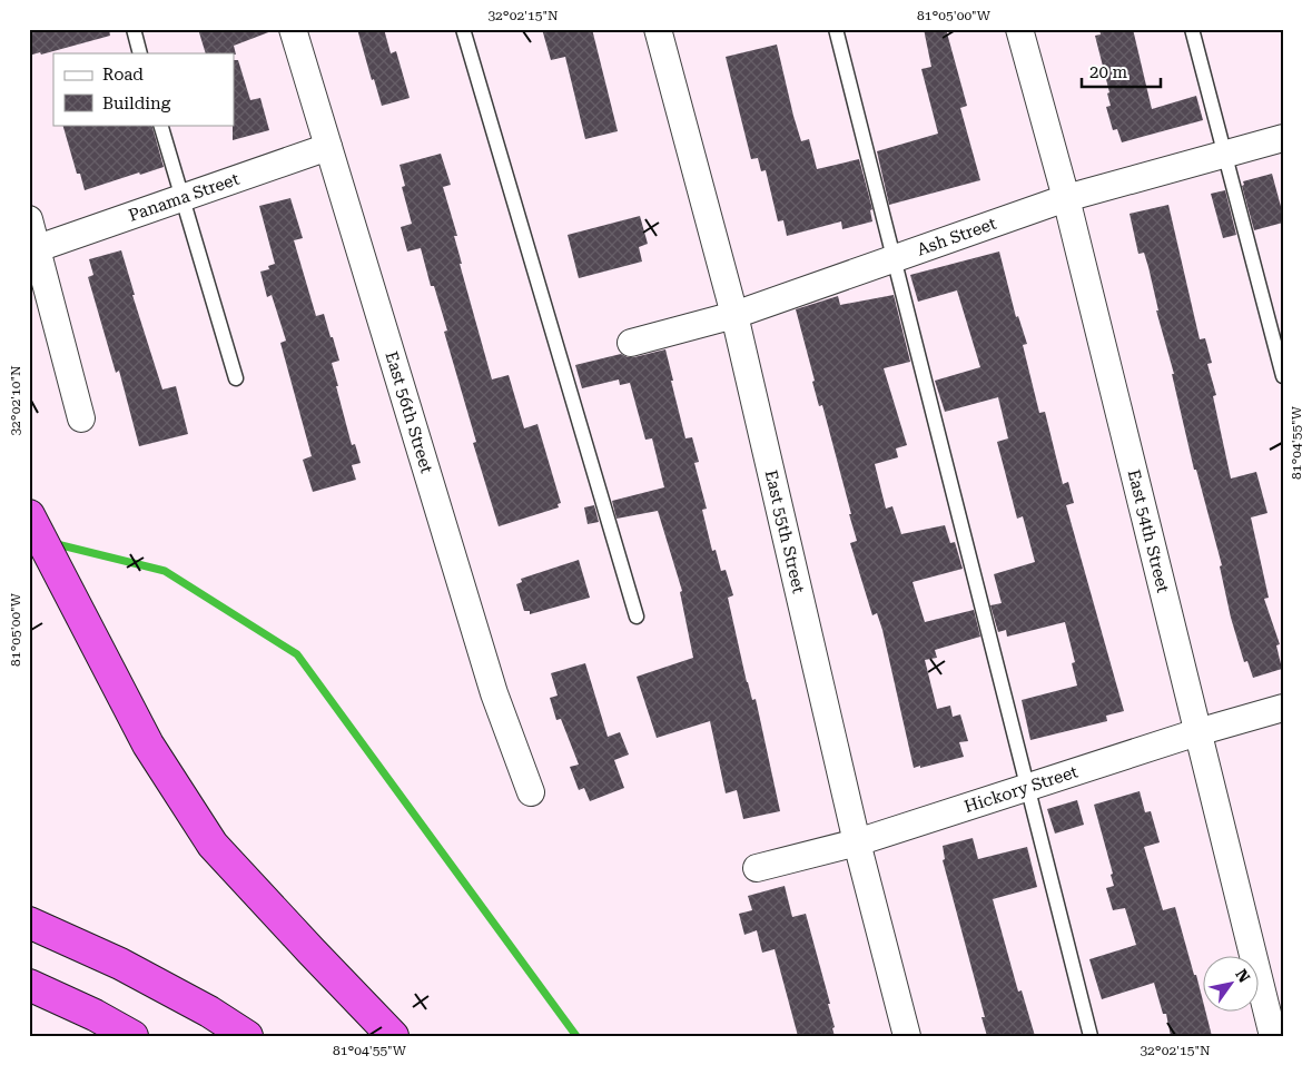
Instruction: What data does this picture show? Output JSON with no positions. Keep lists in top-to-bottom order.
{
  "streets": {
    "street": [
      "Panama Street",
      "Ash Street",
      "East 56th Street",
      "East 55th Street",
      "East 54th Street",
      "Hickory Street"
    ]
  },
  "crossings": [
    ["Panama Street", "East 56th Street"],
    ["Ash Street", "East 55th Street"],
    ["Ash Street", "East 54th Street"],
    ["East 55th Street", "Hickory Street"],
    ["East 54th Street", "Hickory Street"]
  ],
  "legend": ["Road", "Building"],
  "scale_bar": "20 m",
  "north": "top right",
  "coordinates": [
    "32°02'15\"N",
    "81°05'00\"W",
    "32°02'10\"N",
    "81°04'55\"W"
  ]
}
